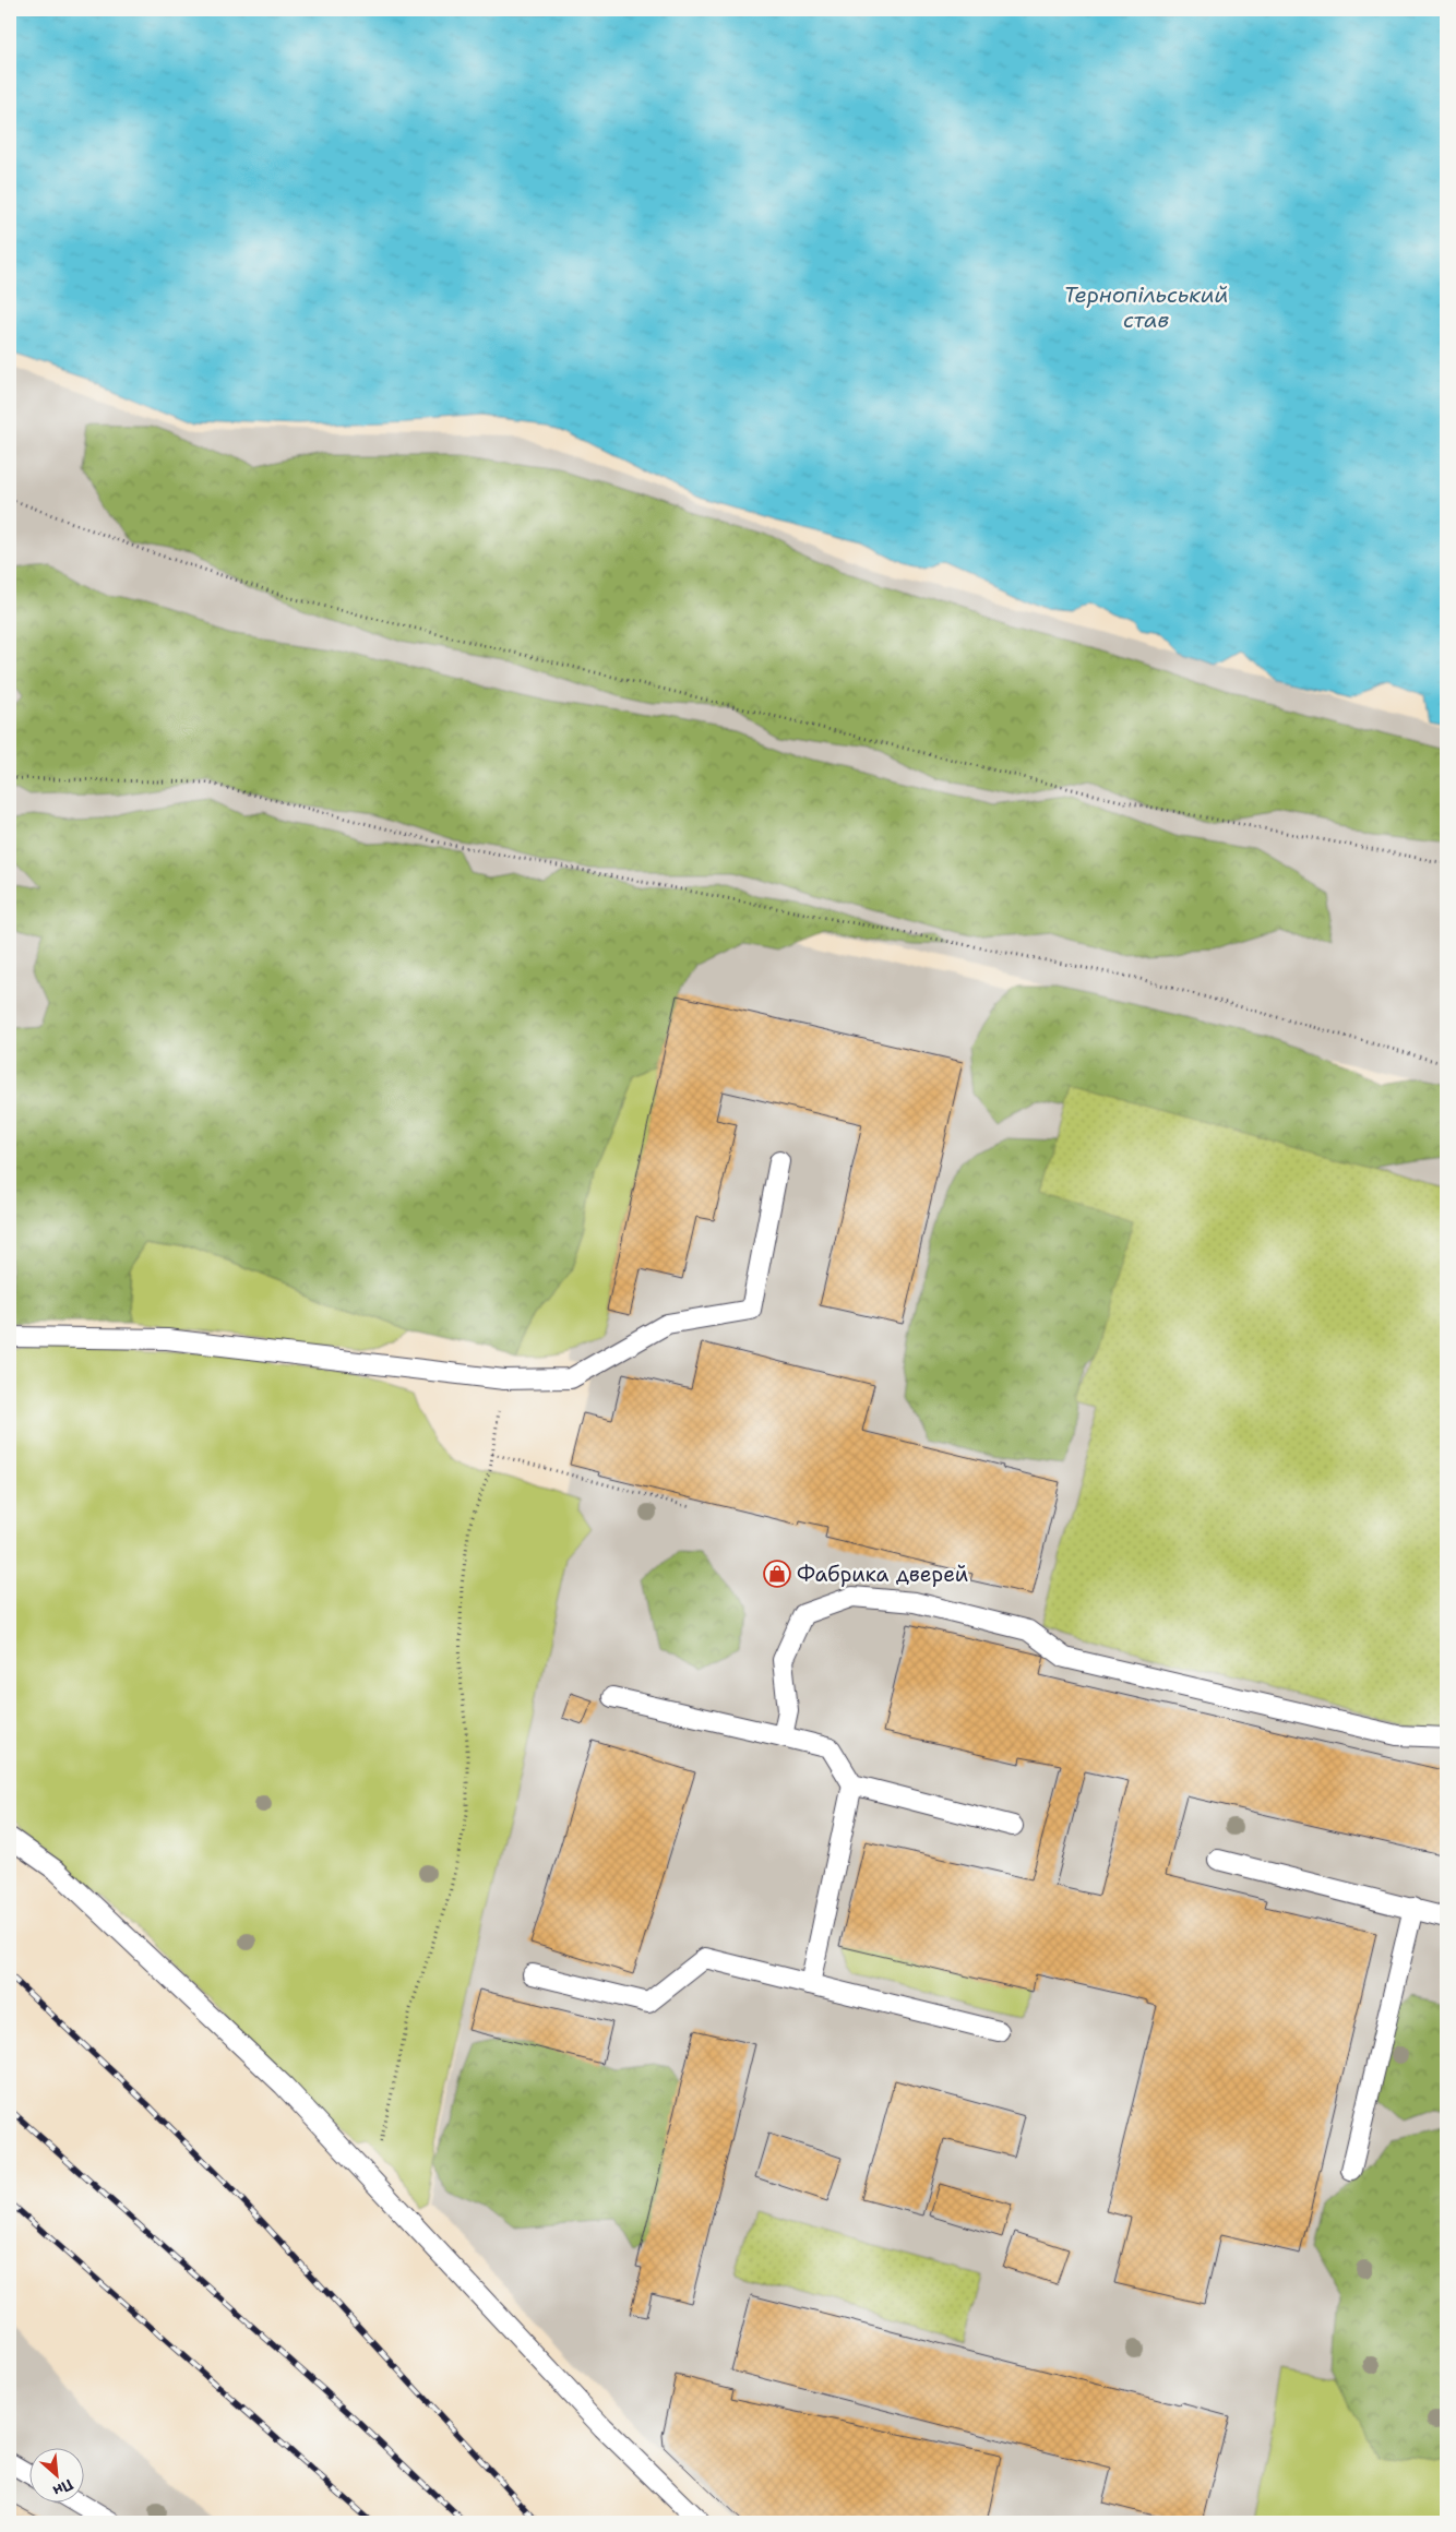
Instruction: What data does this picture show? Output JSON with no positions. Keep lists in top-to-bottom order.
{
  "water": ["Тернопільський став"],
  "places": {
    "shop": ["Фабрика дверей"]
  },
  "north": "bottom right"
}
